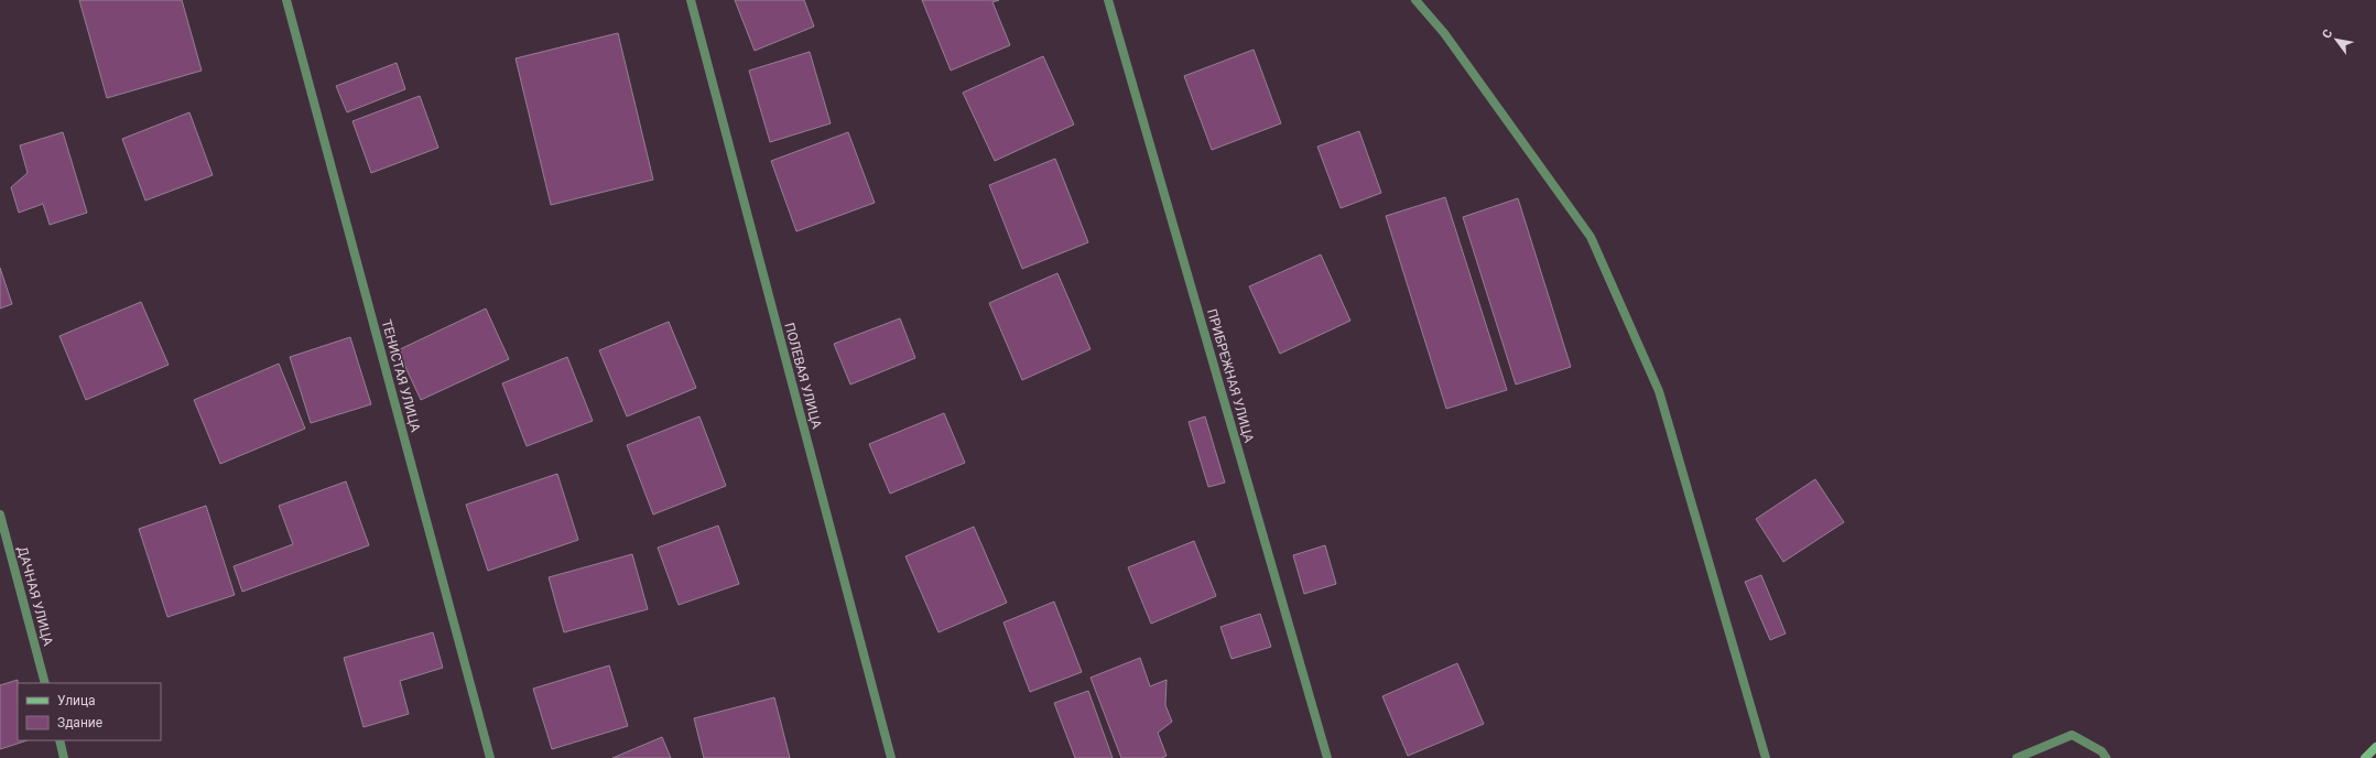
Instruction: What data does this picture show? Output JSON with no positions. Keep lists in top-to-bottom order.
{
  "streets": {
    "street": [
      "ТЕНИСТАЯ УЛИЦА",
      "ПОЛЕВАЯ УЛИЦА",
      "ПРИБРЕЖНАЯ УЛИЦА",
      "ДАЧНАЯ УЛИЦА"
    ]
  },
  "legend": ["Улица", "Здание"],
  "north": "top left"
}
